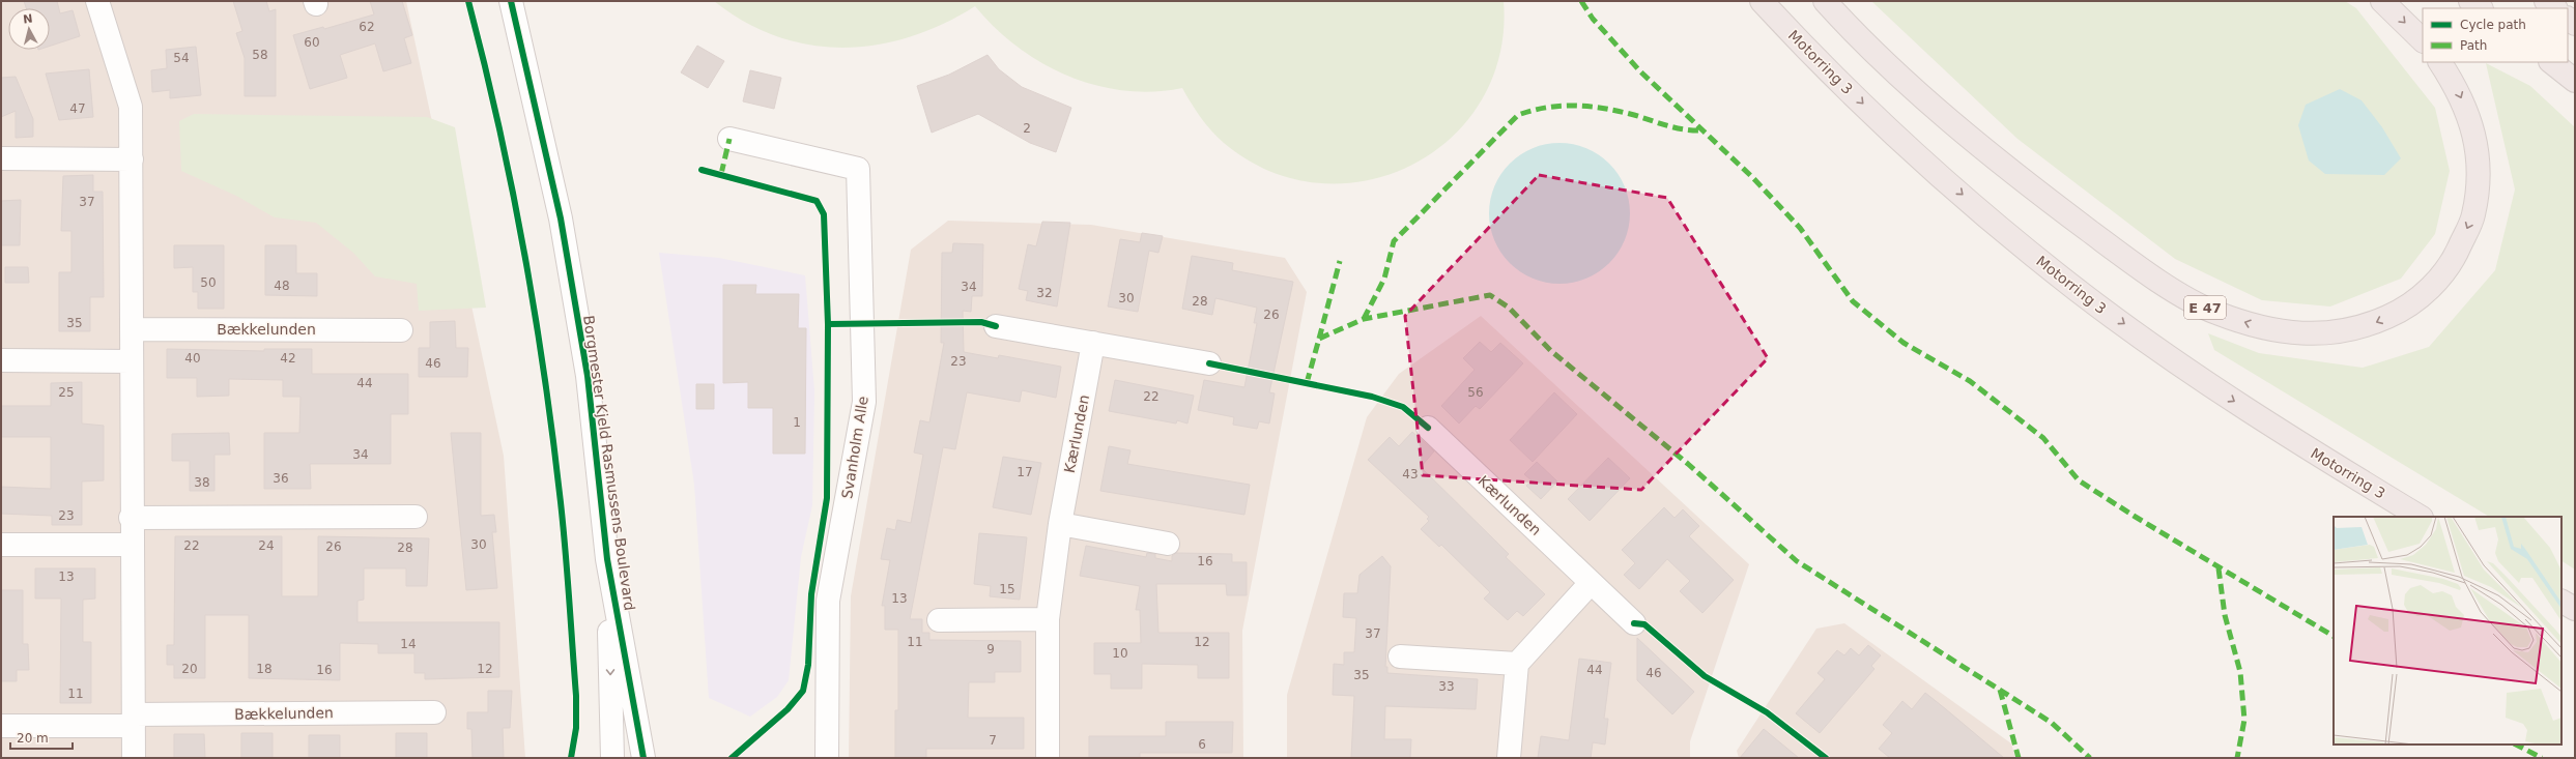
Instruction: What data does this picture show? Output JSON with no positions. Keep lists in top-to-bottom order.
{
  "streets": {
    "highway": ["Motorring 3", "E 47"],
    "street": [
      "Bækkelunden",
      "Kærlunden",
      "Svanholm Alle",
      "Borgmester Kjeld Rasmussens Boulevard"
    ]
  },
  "one_way": ["Motorring 3"],
  "house_numbers": [
    "62",
    "60",
    "58",
    "54",
    "47",
    "2",
    "37",
    "50",
    "48",
    "34",
    "32",
    "30",
    "28",
    "26",
    "35",
    "40",
    "42",
    "23",
    "46",
    "44",
    "25",
    "56",
    "22",
    "1",
    "34",
    "17",
    "43",
    "36",
    "38",
    "23",
    "30",
    "22",
    "24",
    "26",
    "28",
    "16",
    "13",
    "15",
    "13",
    "37",
    "11",
    "12",
    "14",
    "9",
    "10",
    "20",
    "18",
    "12",
    "16",
    "44",
    "46",
    "35",
    "33",
    "11",
    "7",
    "6"
  ],
  "legend": ["Cycle path", "Path"],
  "scale_bar": "20 m",
  "north": "top"
}
